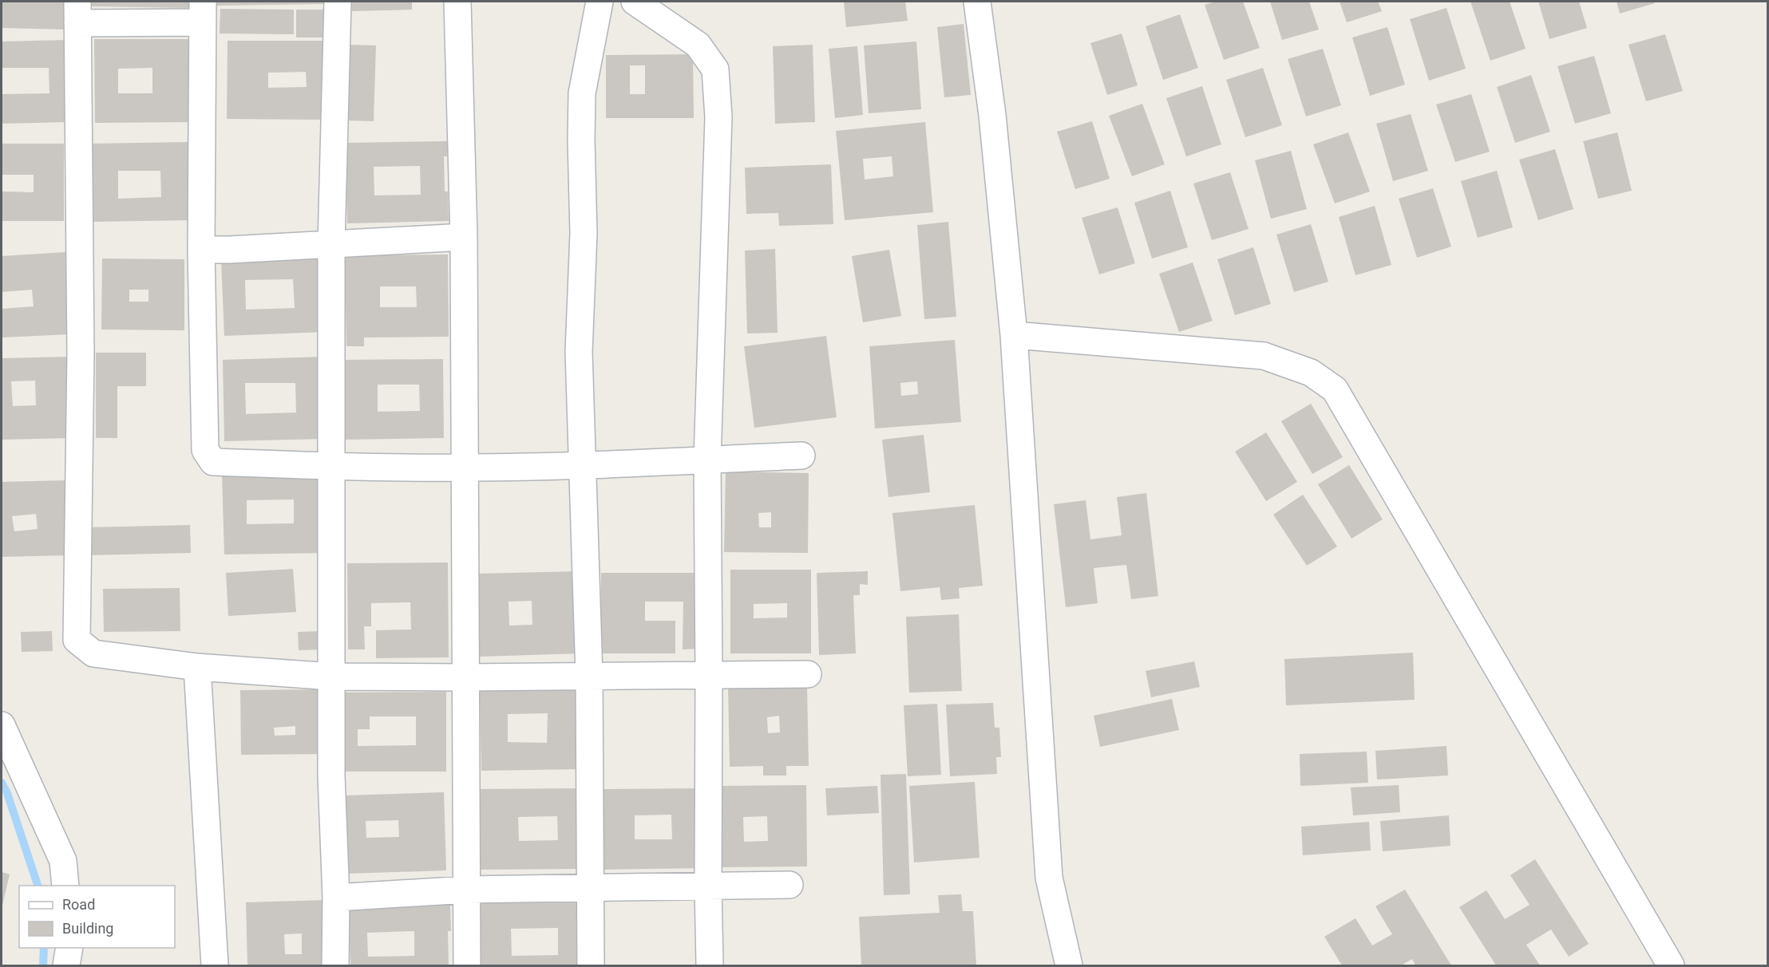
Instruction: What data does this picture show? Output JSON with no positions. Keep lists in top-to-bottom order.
{
  "legend": ["Road", "Building"]
}
